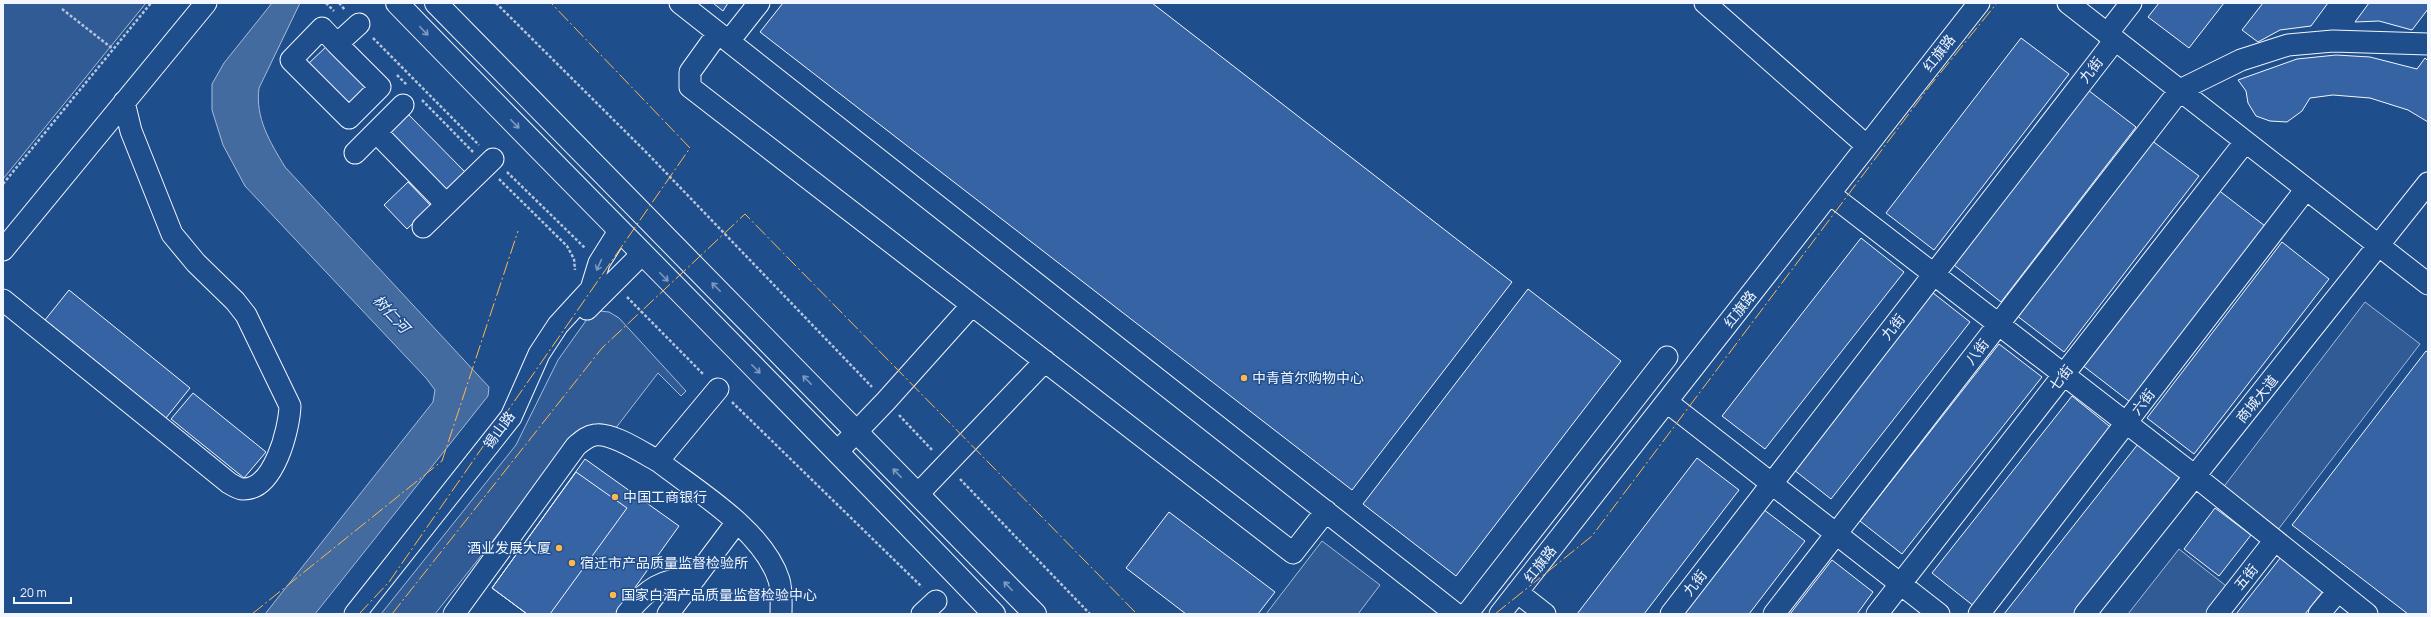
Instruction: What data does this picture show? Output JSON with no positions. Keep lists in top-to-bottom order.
{
  "streets": {
    "street": [
      "红旗路",
      "九街",
      "八街",
      "七街",
      "商城大道",
      "六街",
      "锡山路",
      "五街"
    ]
  },
  "water": ["树仁河"],
  "places": [
    "中青首尔购物中心",
    "中国工商银行",
    "酒业发展大厦",
    "宿迁市产品质量监督检验所",
    "国家白酒产品质量监督检验中心"
  ],
  "scale_bar": "20 m"
}
